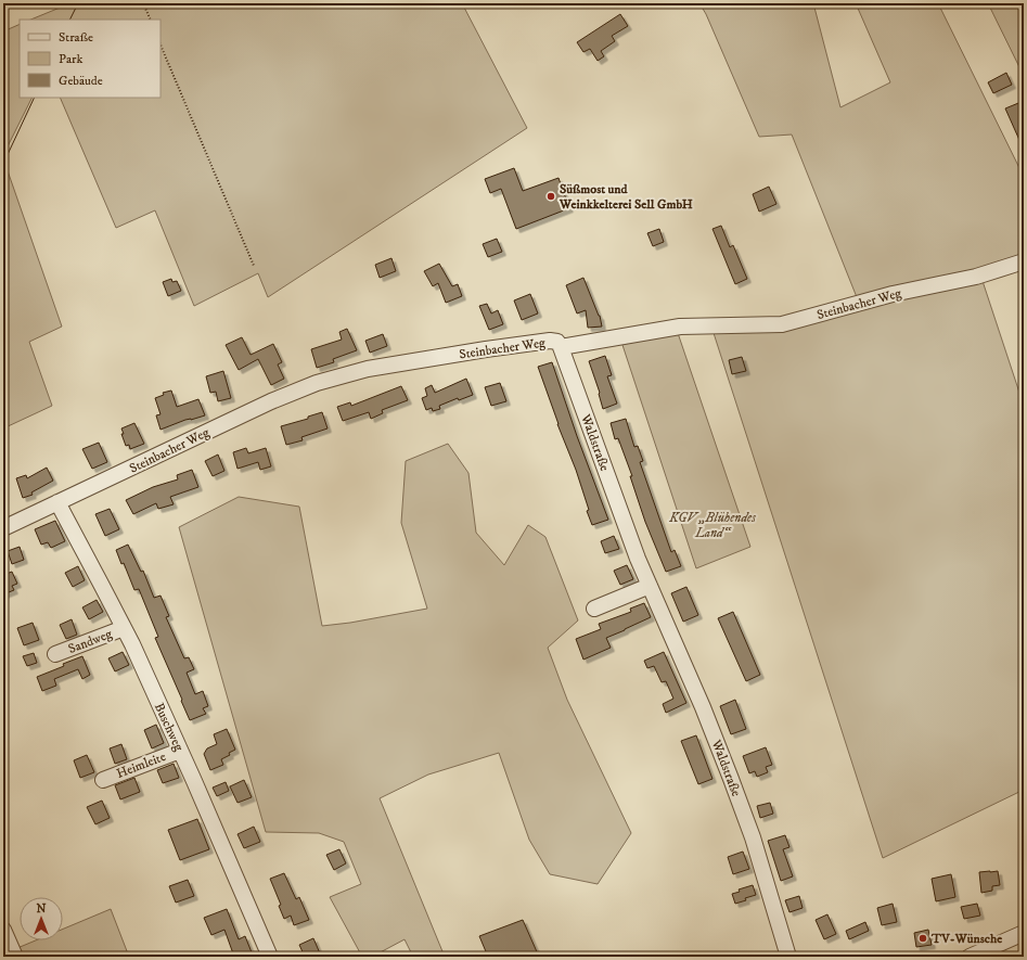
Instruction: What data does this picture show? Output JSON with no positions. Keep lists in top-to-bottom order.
{
  "streets": {
    "street": [
      "Steinbacher Weg",
      "Waldstraße",
      "Sandweg",
      "Buschweg",
      "Heimleite"
    ]
  },
  "crossings": [
    ["Steinbacher Weg", "Waldstraße"],
    ["Steinbacher Weg", "Buschweg"],
    ["Sandweg", "Buschweg"],
    ["Buschweg", "Heimleite"]
  ],
  "parks": ["KGV „Blühendes Land“"],
  "places": ["Süßmost und Weinkkelterei Sell GmbH", "TV-Wünsche"],
  "legend": ["Straße", "Park", "Gebäude"],
  "north": "top"
}
